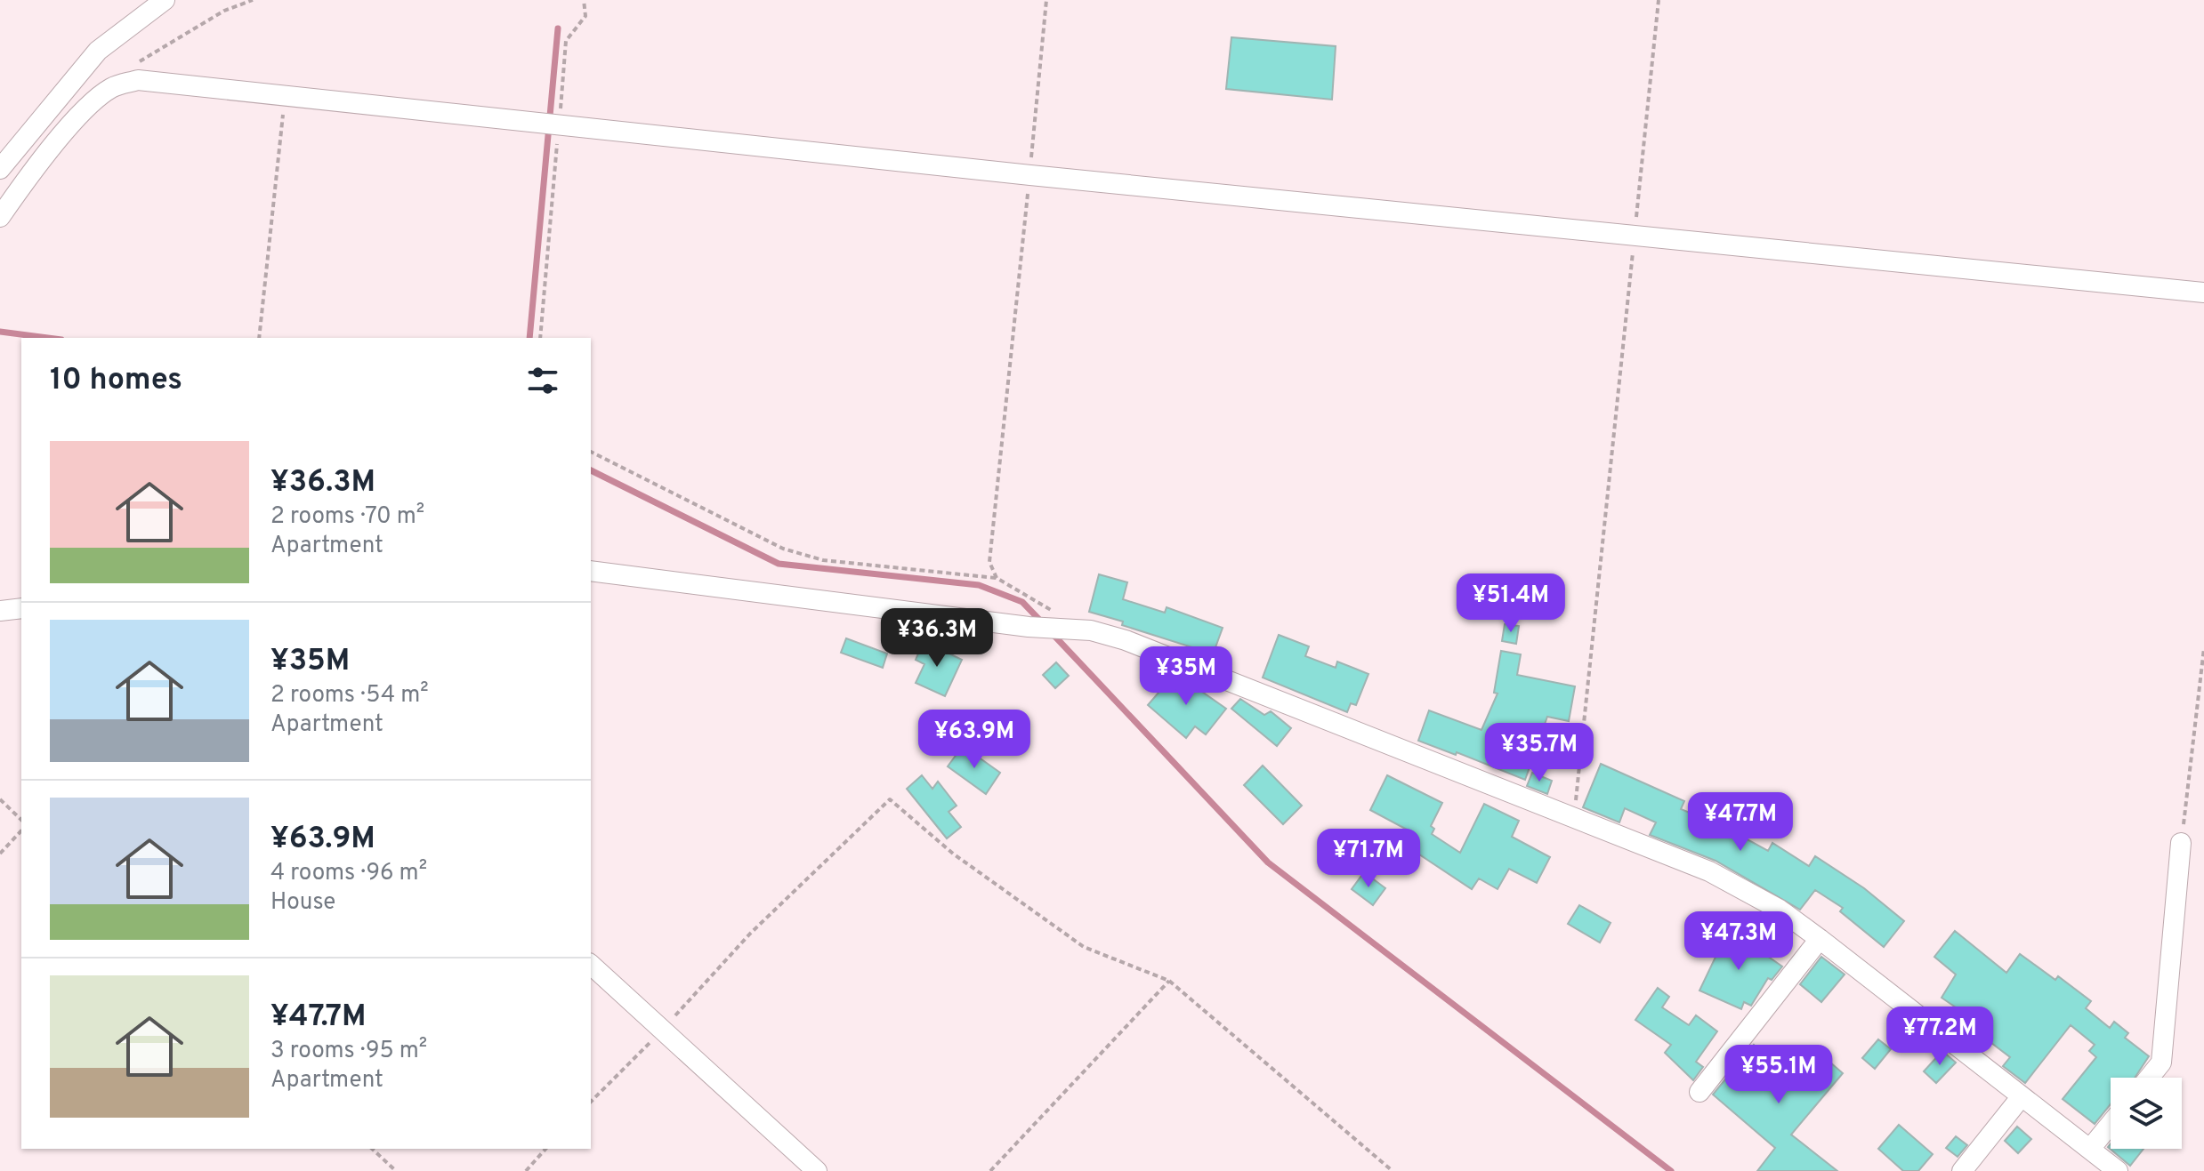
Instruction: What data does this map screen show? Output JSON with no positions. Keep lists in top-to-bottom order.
{
  "page": {
    "heading": "10 homes",
    "list": [
      {
        "name": "¥36.3M",
        "note": "2 rooms · 70 m² · Apartment"
      },
      {
        "name": "¥35M",
        "note": "2 rooms · 54 m² · Apartment"
      },
      {
        "name": "¥63.9M",
        "note": "4 rooms · 96 m² · House"
      },
      {
        "name": "¥47.7M",
        "note": "3 rooms · 95 m² · Apartment"
      }
    ],
    "price": [
      "¥51.4M",
      "¥36.3M",
      "¥35M",
      "¥63.9M",
      "¥35.7M",
      "¥47.7M",
      "¥71.7M",
      "¥47.3M",
      "¥77.2M",
      "¥55.1M"
    ]
  }
}
